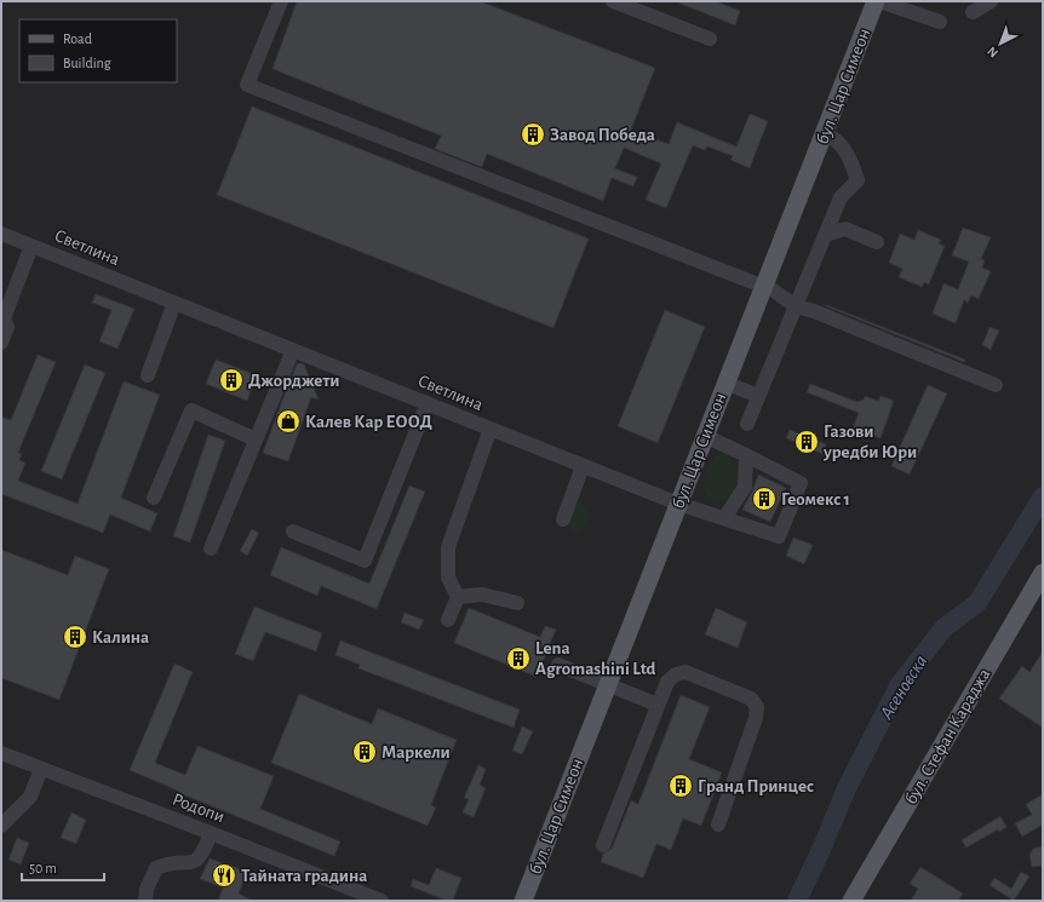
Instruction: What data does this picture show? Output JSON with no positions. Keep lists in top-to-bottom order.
{
  "streets": {
    "main road": ["бул. Цар Симеон", "бул. Стефан Караджа"],
    "street": ["Светлина", "Родопи"]
  },
  "crossings": [
    ["бул. Цар Симеон", "Светлина"]
  ],
  "water": ["Асеновска"],
  "places": {
    "building": [
      "Завод Победа",
      "Джорджети",
      "Газови уредби Юри",
      "Геомекс 1",
      "Калина",
      "Lena Agromashini Ltd",
      "Маркели",
      "Гранд Принцес"
    ],
    "shop": ["Калев Кар ЕООД"],
    "restaurant": ["Тайната градина"]
  },
  "legend": ["Road", "Building"],
  "scale_bar": "50 m",
  "north": "bottom left"
}
